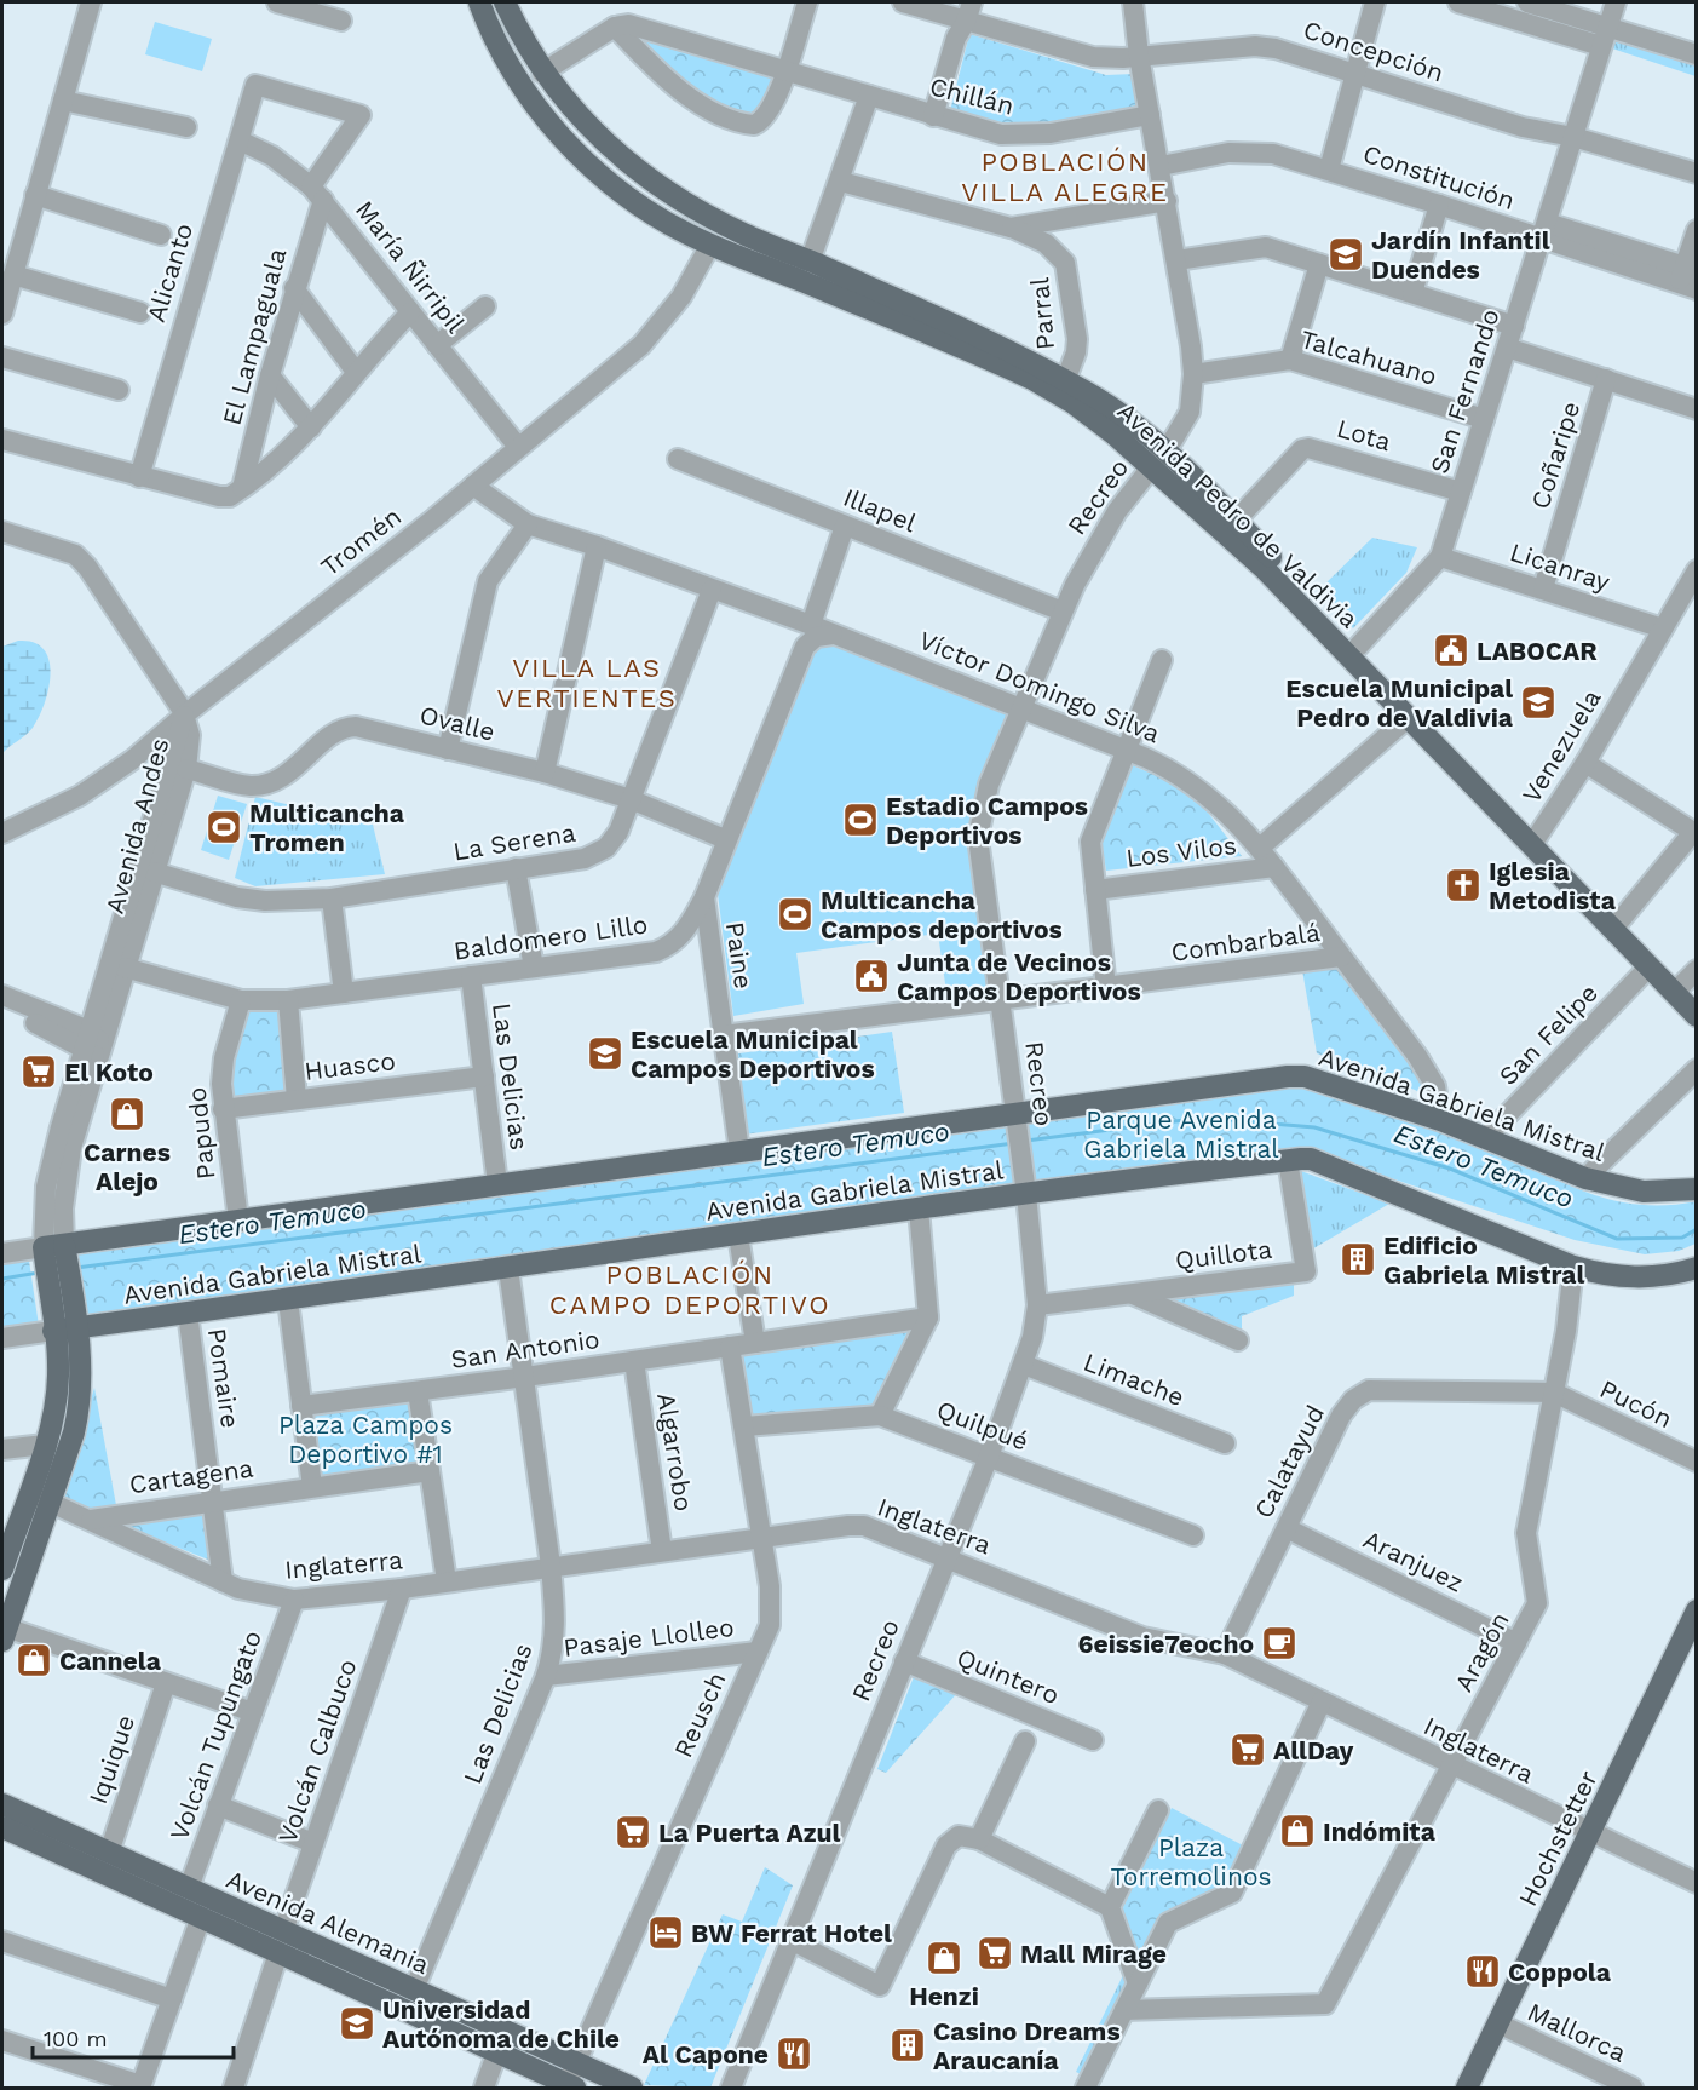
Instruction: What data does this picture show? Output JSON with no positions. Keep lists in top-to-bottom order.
{
  "streets": {
    "main road": [
      "Avenida Pedro de Valdivia",
      "Avenida Andes",
      "Avenida Gabriela Mistral",
      "Hochstetter",
      "Avenida Alemania"
    ],
    "street": [
      "Concepción",
      "Chillán",
      "Constitución",
      "María Ñirripil",
      "Alicanto",
      "Parral",
      "El Lampaguala",
      "Talcahuano",
      "San Fernando",
      "Lota",
      "Coñaripe",
      "Recreo",
      "Illapel",
      "Tromén",
      "Licanray",
      "Víctor Domingo Silva",
      "Ovalle",
      "Venezuela",
      "La Serena",
      "Los Vilos",
      "Baldomero Lillo",
      "Combarbalá",
      "Paine",
      "San Felipe",
      "Huasco",
      "Las Delicias",
      "Papudo",
      "Quillota",
      "San Antonio",
      "Pomaire",
      "Limache",
      "Pucón",
      "Quilpué",
      "Algarrobo",
      "Calatayud",
      "Cartagena",
      "Inglaterra",
      "Aranjuez",
      "Pasaje Llolleo",
      "Aragón",
      "Quintero",
      "Reusch",
      "Volcán Tupungato",
      "Volcán Calbuco",
      "Iquique",
      "Mallorca"
    ]
  },
  "crossings": [
    ["Concepción", "San Fernando"],
    ["Concepción", "Recreo"],
    ["Chillán", "Recreo"],
    ["Constitución", "San Fernando"],
    ["Constitución", "Recreo"],
    ["María Ñirripil", "Alicanto"],
    ["María Ñirripil", "El Lampaguala"],
    ["María Ñirripil", "Tromén"],
    ["Alicanto", "El Lampaguala"],
    ["Parral", "Avenida Pedro de Valdivia"],
    ["Talcahuano", "San Fernando"],
    ["Talcahuano", "Recreo"],
    ["San Fernando", "Lota"],
    ["San Fernando", "Avenida Pedro de Valdivia"],
    ["San Fernando", "Licanray"],
    ["Lota", "Avenida Pedro de Valdivia"],
    ["Coñaripe", "Licanray"],
    ["Recreo", "Illapel"],
    ["Recreo", "Avenida Pedro de Valdivia"],
    ["Recreo", "Víctor Domingo Silva"],
    ["Recreo", "Combarbalá"],
    ["Recreo", "Avenida Gabriela Mistral"],
    ["Recreo", "Quillota"],
    ["Recreo", "Limache"],
    ["Recreo", "Quilpué"],
    ["Recreo", "Inglaterra"],
    ["Recreo", "Quintero"],
    ["Avenida Pedro de Valdivia", "Tromén"],
    ["Avenida Pedro de Valdivia", "Venezuela"],
    ["Avenida Pedro de Valdivia", "San Felipe"],
    ["Tromén", "Víctor Domingo Silva"],
    ["Tromén", "Avenida Andes"],
    ["Licanray", "Venezuela"],
    ["Víctor Domingo Silva", "La Serena"],
    ["Víctor Domingo Silva", "Los Vilos"],
    ["Víctor Domingo Silva", "Baldomero Lillo"],
    ["Víctor Domingo Silva", "Combarbalá"],
    ["Víctor Domingo Silva", "Avenida Gabriela Mistral"],
    ["Ovalle", "Avenida Andes"],
    ["Ovalle", "La Serena"],
    ["Ovalle", "Baldomero Lillo"],
    ["Avenida Andes", "La Serena"],
    ["Avenida Andes", "Baldomero Lillo"],
    ["Avenida Andes", "Avenida Gabriela Mistral"],
    ["Avenida Andes", "Inglaterra"],
    ["Baldomero Lillo", "Paine"],
    ["Baldomero Lillo", "Las Delicias"],
    ["Baldomero Lillo", "Papudo"],
    ["Combarbalá", "Paine"],
    ["Paine", "Avenida Gabriela Mistral"],
    ["San Felipe", "Avenida Gabriela Mistral"],
    ["Huasco", "Las Delicias"],
    ["Huasco", "Papudo"],
    ["Las Delicias", "Avenida Gabriela Mistral"],
    ["Las Delicias", "San Antonio"],
    ["Las Delicias", "Inglaterra"],
    ["Las Delicias", "Pasaje Llolleo"],
    ["Las Delicias", "Avenida Alemania"],
    ["Avenida Gabriela Mistral", "Papudo"],
    ["Avenida Gabriela Mistral", "Quillota"],
    ["Avenida Gabriela Mistral", "Pomaire"],
    ["Avenida Gabriela Mistral", "Aragón"],
    ["San Antonio", "Algarrobo"],
    ["San Antonio", "Reusch"],
    ["Pomaire", "Cartagena"],
    ["Pomaire", "Inglaterra"],
    ["Pucón", "Calatayud"],
    ["Pucón", "Aragón"],
    ["Quilpué", "Reusch"],
    ["Algarrobo", "Inglaterra"],
    ["Calatayud", "Inglaterra"],
    ["Calatayud", "Aranjuez"],
    ["Calatayud", "Aragón"],
    ["Cartagena", "Inglaterra"],
    ["Inglaterra", "Aragón"],
    ["Inglaterra", "Reusch"],
    ["Inglaterra", "Volcán Tupungato"],
    ["Inglaterra", "Volcán Calbuco"],
    ["Inglaterra", "Hochstetter"],
    ["Aranjuez", "Aragón"],
    ["Pasaje Llolleo", "Reusch"],
    ["Reusch", "Avenida Alemania"],
    ["Volcán Tupungato", "Avenida Alemania"],
    ["Volcán Calbuco", "Avenida Alemania"],
    ["Iquique", "Avenida Alemania"],
    ["Hochstetter", "Mallorca"]
  ],
  "districts": ["POBLACIÓN VILLA ALEGRE", "VILLA LAS VERTIENTES", "POBLACIÓN CAMPO DEPORTIVO"],
  "water": ["Estero Temuco"],
  "parks": ["Parque Avenida Gabriela Mistral", "Plaza Campos Deportivo #1", "Plaza Torremolinos"],
  "places": {
    "school or university": [
      "Jardín Infantil Duendes",
      "Escuela Municipal Pedro de Valdivia",
      "Escuela Municipal Campos Deportivos",
      "Universidad Autónoma de Chile"
    ],
    "public building": ["LABOCAR", "Junta de Vecinos Campos Deportivos"],
    "sports": ["Estadio Campos Deportivos", "Multicancha Tromen", "Multicancha Campos deportivos"],
    "church": ["Iglesia Metodista"],
    "supermarket": [
      "El Koto",
      "AllDay",
      "La Puerta Azul",
      "Mall Mirage"
    ],
    "shop": [
      "Carnes Alejo",
      "Cannela",
      "Indómita",
      "Henzi"
    ],
    "building": ["Edificio Gabriela Mistral", "Casino Dreams Araucanía"],
    "cafe": ["6eissie7eocho"],
    "hotel": ["BW Ferrat Hotel"],
    "restaurant": ["Coppola", "Al Capone"]
  },
  "scale_bar": "100 m"
}
